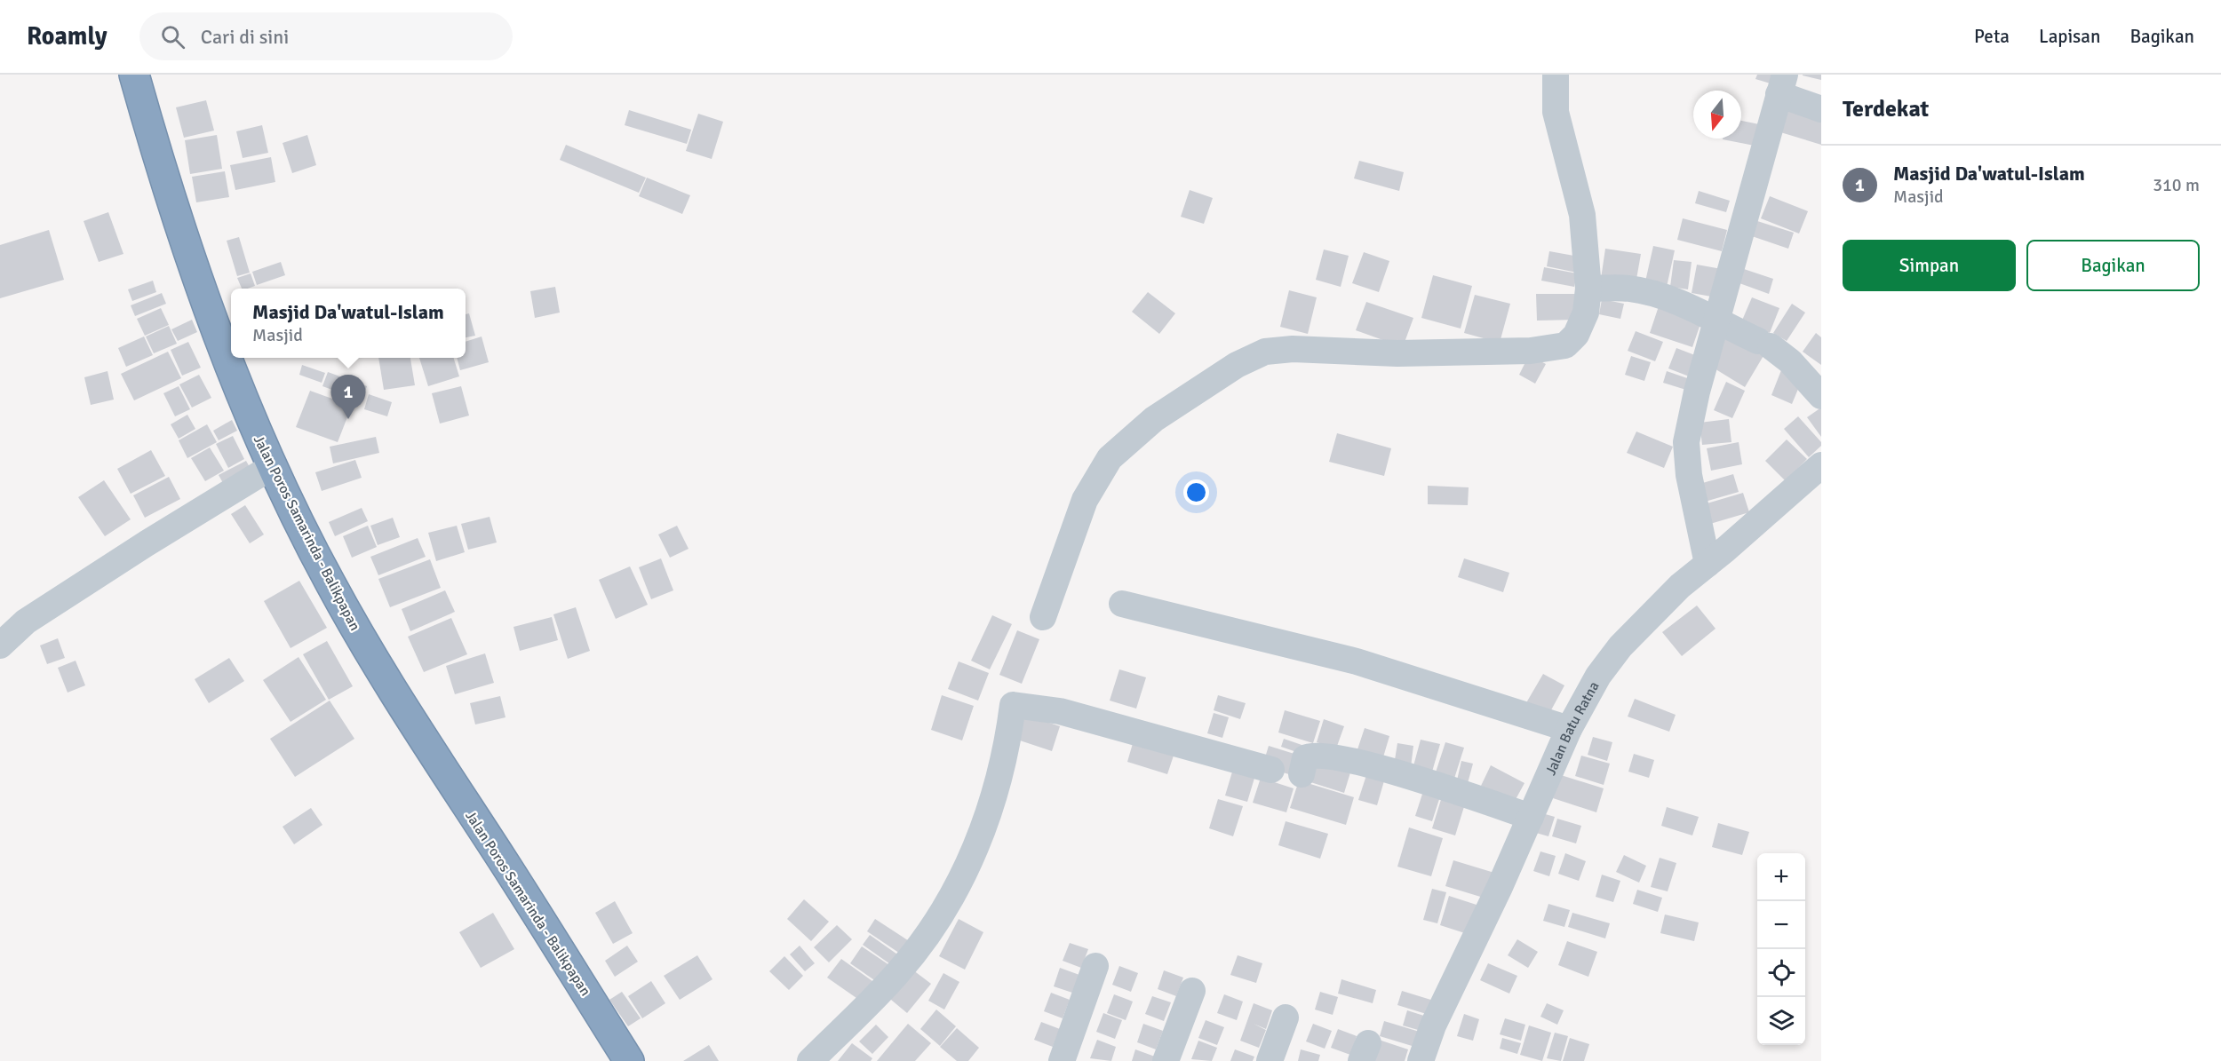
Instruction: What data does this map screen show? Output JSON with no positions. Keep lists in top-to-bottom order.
{
  "streets": {
    "highway": ["Jalan Poros Samarinda - Balikpapan"],
    "street": ["Jalan Batu Ratna"]
  },
  "north": "bottom",
  "page": {
    "header": "Roamly",
    "search": "Cari di sini",
    "nav": ["Peta", "Lapisan", "Bagikan"],
    "heading": "Terdekat",
    "list": [
      {
        "mark": "1",
        "name": "Masjid Da'watul-Islam",
        "note": "Masjid",
        "value": "310 m"
      }
    ],
    "buttons": ["Simpan", "Bagikan"],
    "popup": ["Masjid Da'watul-Islam", "Masjid"],
    "pins": "1",
    "map_buttons": ["+", "−"]
  }
}
